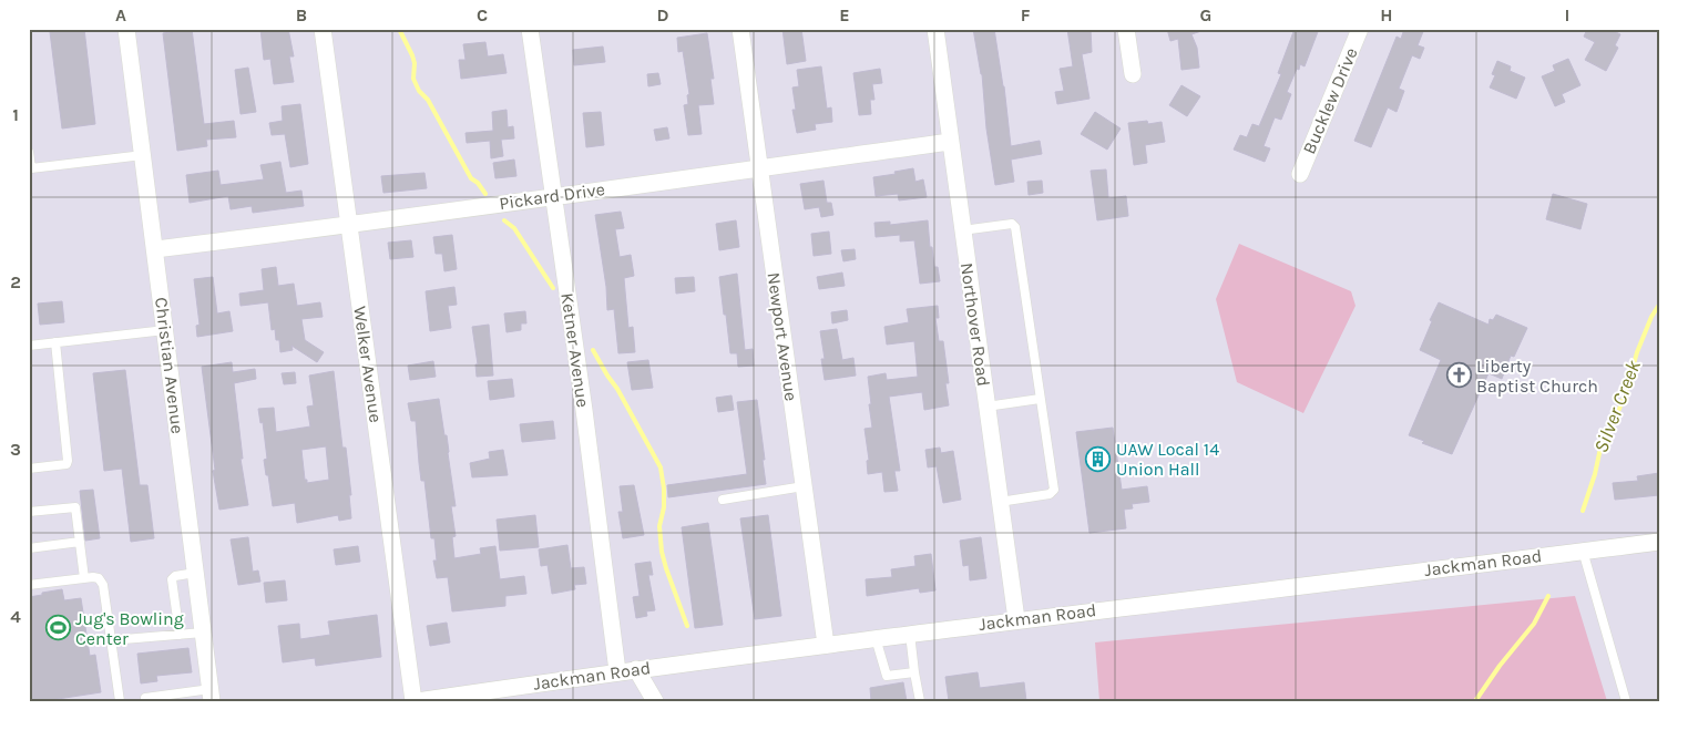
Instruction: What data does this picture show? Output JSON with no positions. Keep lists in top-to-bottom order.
{
  "streets": {
    "street": [
      "Bucklew Drive",
      "Pickard Drive",
      "Northover Road",
      "Newport Avenue",
      "Ketner Avenue",
      "Welker Avenue",
      "Christian Avenue",
      "Jackman Road"
    ]
  },
  "crossings": [
    ["Pickard Drive", "Northover Road"],
    ["Pickard Drive", "Newport Avenue"],
    ["Pickard Drive", "Ketner Avenue"],
    ["Pickard Drive", "Welker Avenue"],
    ["Pickard Drive", "Christian Avenue"],
    ["Northover Road", "Jackman Road"],
    ["Newport Avenue", "Jackman Road"],
    ["Ketner Avenue", "Jackman Road"],
    ["Welker Avenue", "Jackman Road"]
  ],
  "water": ["Silver Creek"],
  "places": {
    "church": ["Liberty Baptist Church"],
    "building": ["UAW Local 14 Union Hall"],
    "sports": ["Jug's Bowling Center"]
  },
  "grid": {
    "columns": [
      "A",
      "B",
      "C",
      "D",
      "E",
      "F",
      "G",
      "H",
      "I"
    ],
    "rows": [
      "1",
      "2",
      "3",
      "4"
    ]
  }
}
